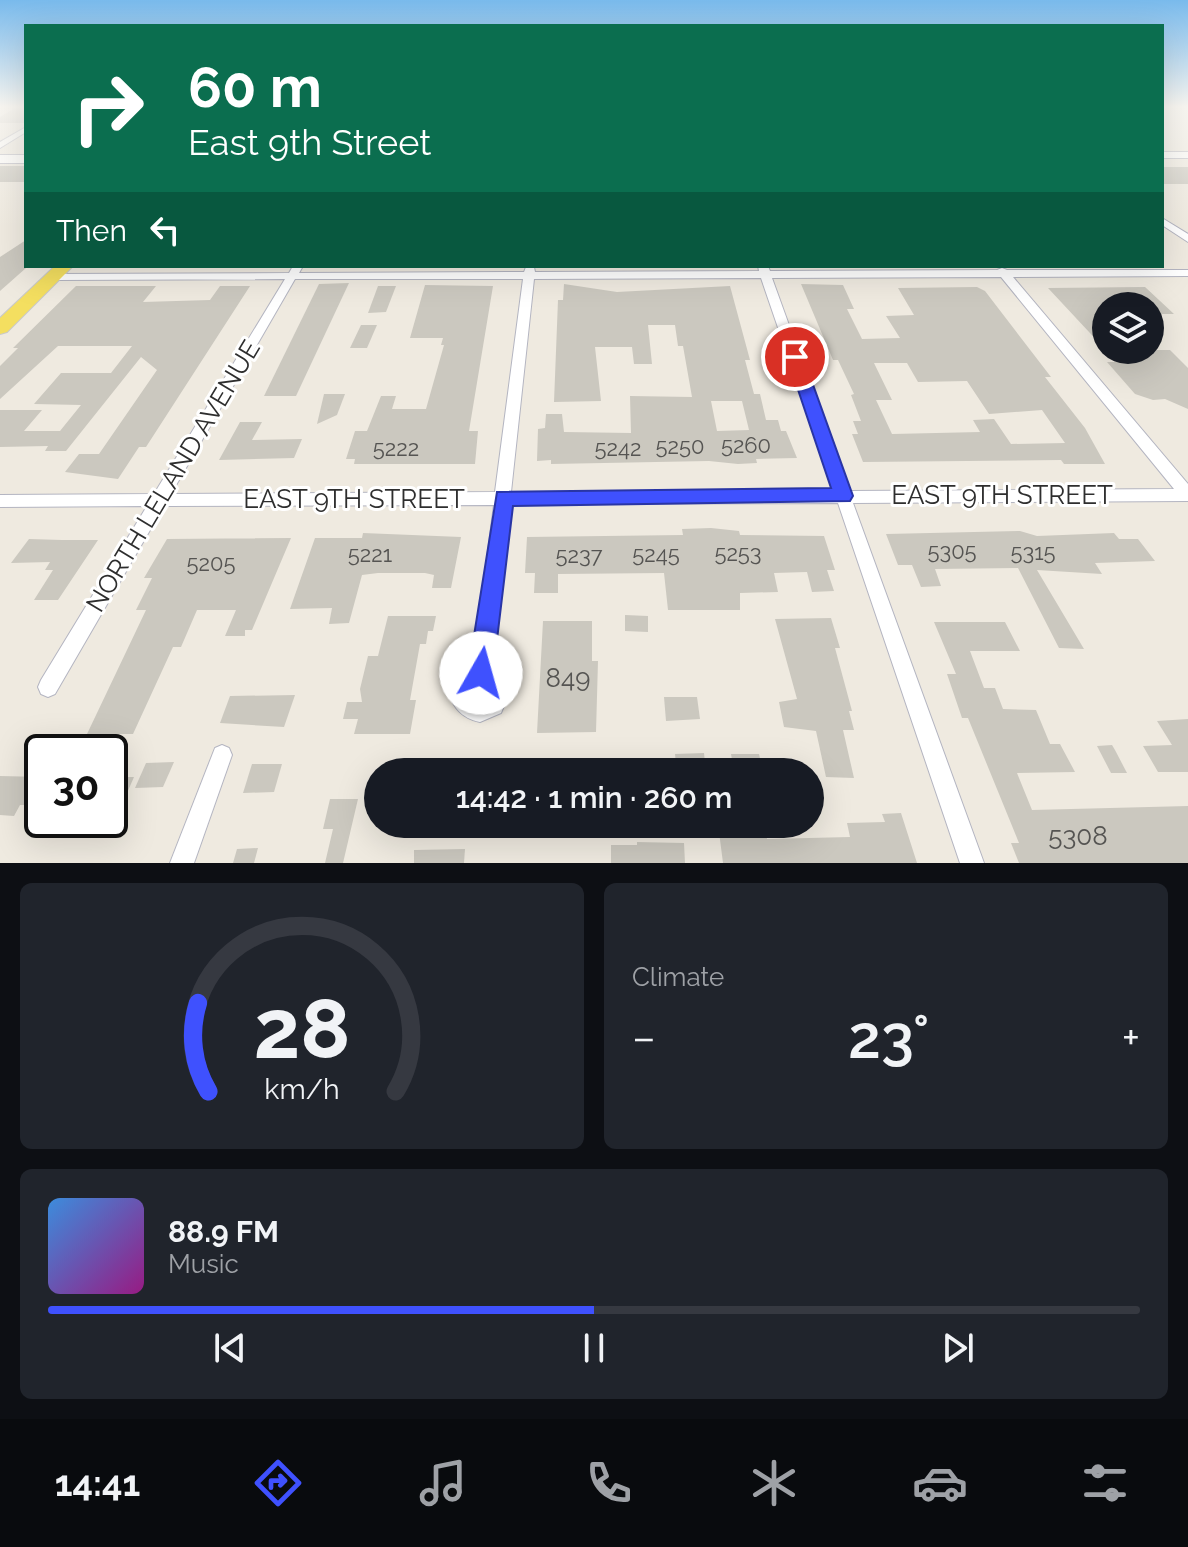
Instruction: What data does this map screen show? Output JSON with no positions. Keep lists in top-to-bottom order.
{
  "streets": {
    "street": ["NORTH LELAND AVENUE", "EAST 9TH STREET"]
  },
  "crossings": [
    ["NORTH LELAND AVENUE", "EAST 9TH STREET"]
  ],
  "house_numbers": [
    "5260",
    "5250",
    "5222",
    "5242",
    "5305",
    "5315",
    "5253",
    "5221",
    "5245",
    "5237",
    "5205",
    "849",
    "5308"
  ],
  "page": {
    "turn": ["60 m", "East 9th Street"],
    "then": "Then",
    "limit": "30",
    "trip": "14:42 · 1 min · 260 m",
    "tile": "Climate",
    "heat": ["−", "23°", "+"],
    "song": ["88.9 FM", "Music"],
    "tabs": "14:41",
    "gauge": ["28", "km/h"]
  }
}
